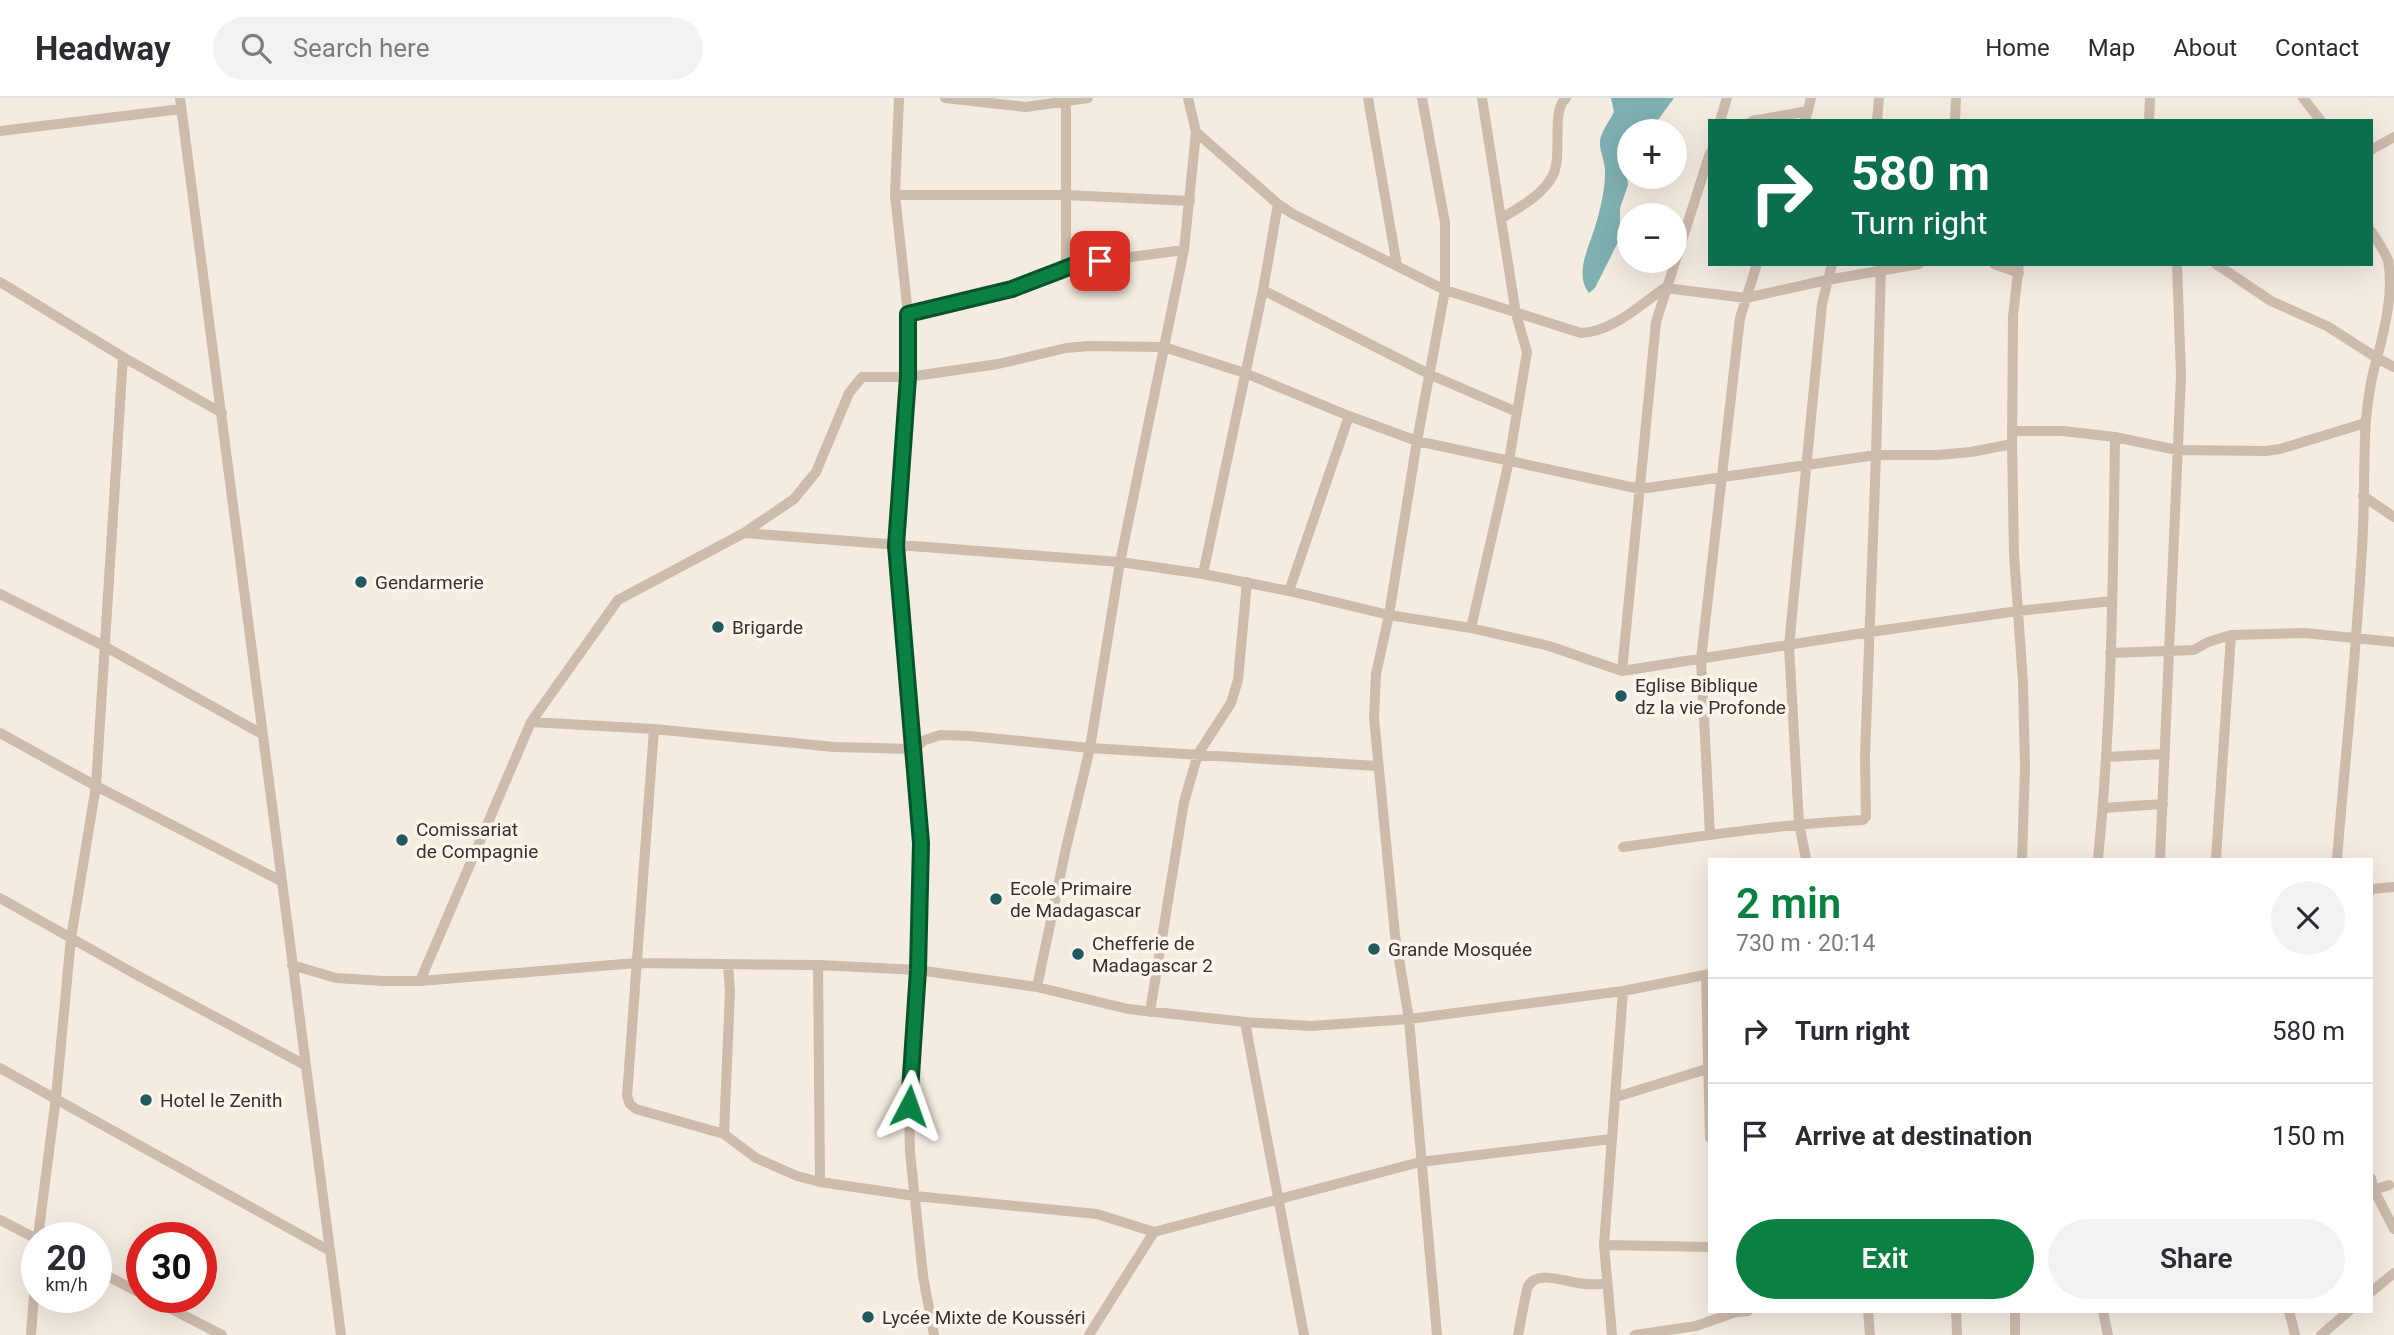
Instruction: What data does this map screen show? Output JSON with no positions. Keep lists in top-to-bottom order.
{
  "places": [
    "Gendarmerie",
    "Brigarde",
    "Eglise Biblique dz la vie Profonde",
    "Comissariat de Compagnie",
    "Ecole Primaire de Madagascar",
    "Grande Mosquée",
    "Chefferie de Madagascar 2",
    "Hotel le Zenith",
    "Lycée Mixte de Kousséri"
  ],
  "page": {
    "header": "Headway",
    "search": "Search here",
    "nav": [
      "Home",
      "Map",
      "About",
      "Contact"
    ],
    "map_buttons": ["+", "−"],
    "turn": ["580 m", "Turn right"],
    "heading": ["2 min", "730 m · 20:14"],
    "list": [
      {
        "name": "Turn right",
        "value": "580 m"
      },
      {
        "name": "Arrive at destination",
        "value": "150 m"
      }
    ],
    "buttons": ["Exit", "Share"],
    "speed": "20 km/h",
    "limit": "30"
  }
}
